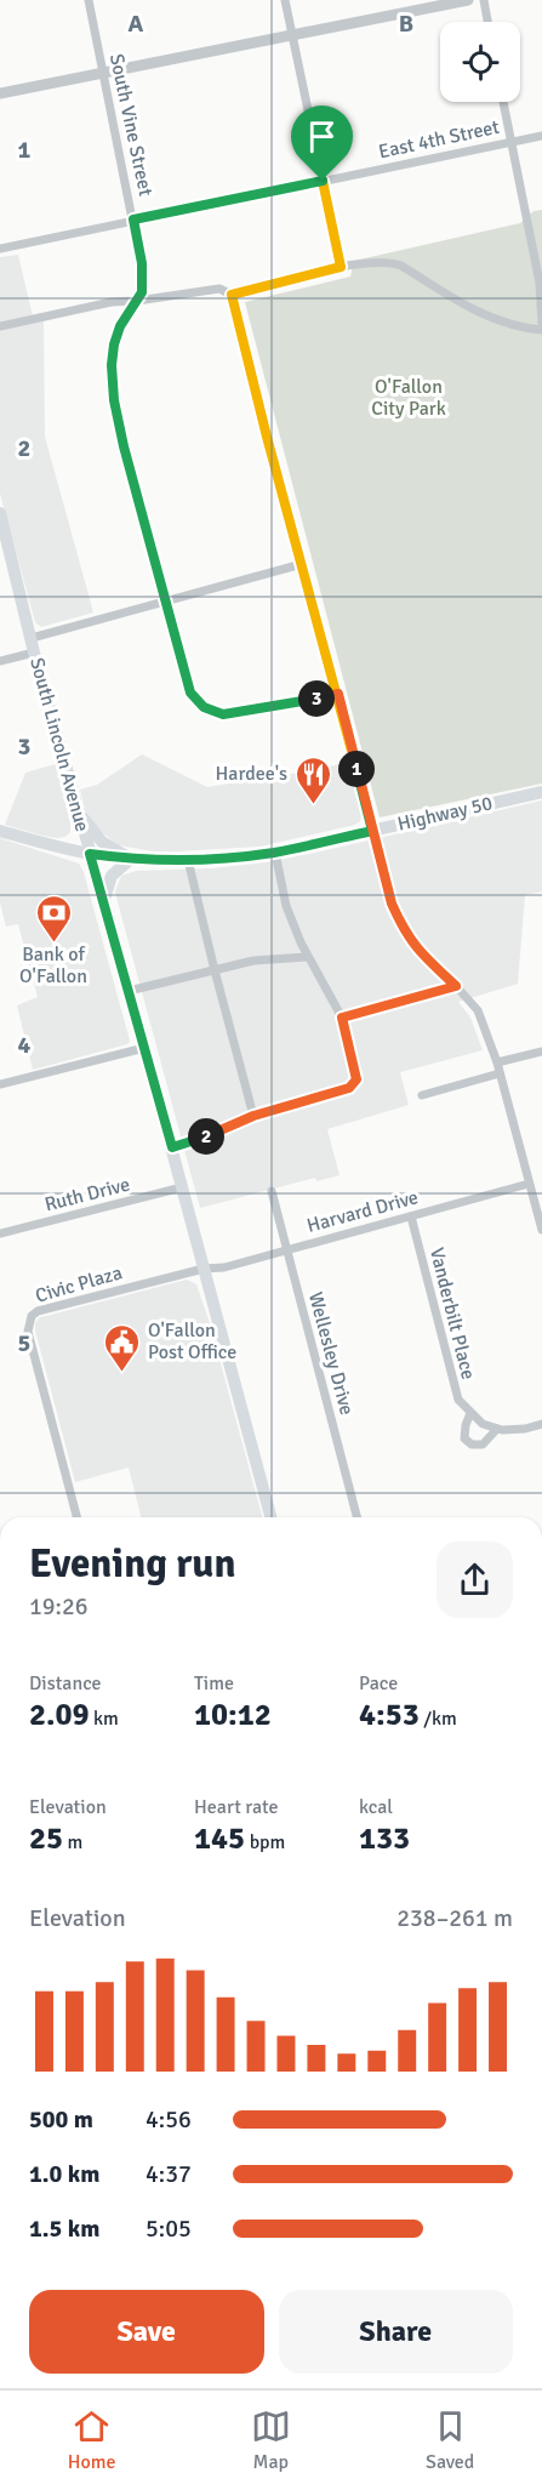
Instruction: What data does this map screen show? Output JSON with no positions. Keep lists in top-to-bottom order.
{
  "streets": {
    "main road": ["South Lincoln Avenue", "Highway 50"],
    "street": [
      "South Vine Street",
      "East 4th Street",
      "Ruth Drive",
      "Harvard Drive",
      "Civic Plaza",
      "Vanderbilt Place",
      "Wellesley Drive"
    ]
  },
  "crossings": [
    ["South Vine Street", "East 4th Street"],
    ["South Lincoln Avenue", "Highway 50"],
    ["South Lincoln Avenue", "Ruth Drive"],
    ["South Lincoln Avenue", "Harvard Drive"],
    ["South Lincoln Avenue", "Civic Plaza"],
    ["Harvard Drive", "Civic Plaza"],
    ["Harvard Drive", "Vanderbilt Place"],
    ["Harvard Drive", "Wellesley Drive"]
  ],
  "parks": ["O'Fallon City Park"],
  "places": {
    "restaurant": ["Hardee's"],
    "bank": ["Bank of O'Fallon"],
    "public building": ["O'Fallon Post Office"]
  },
  "page": {
    "pins": ["3", "1", "2"],
    "heading": ["Evening run", "19:26"],
    "stats": [
      ["Distance", "2.09 km"],
      ["Time", "10:12"],
      ["Pace", "4:53 /km"],
      ["Elevation", "25 m"],
      ["Heart rate", "145 bpm"],
      ["kcal", "133"]
    ],
    "chart": ["Elevation", "238–261 m"],
    "list": [
      {
        "name": "500 m",
        "note": "4:56"
      },
      {
        "name": "1.0 km",
        "note": "4:37"
      },
      {
        "name": "1.5 km",
        "note": "5:05"
      }
    ],
    "buttons": ["Save", "Share"],
    "tabs": ["Home", "Map", "Saved"]
  },
  "grid": {
    "columns": ["A", "B"],
    "rows": [
      "1",
      "2",
      "3",
      "4",
      "5"
    ]
  }
}
